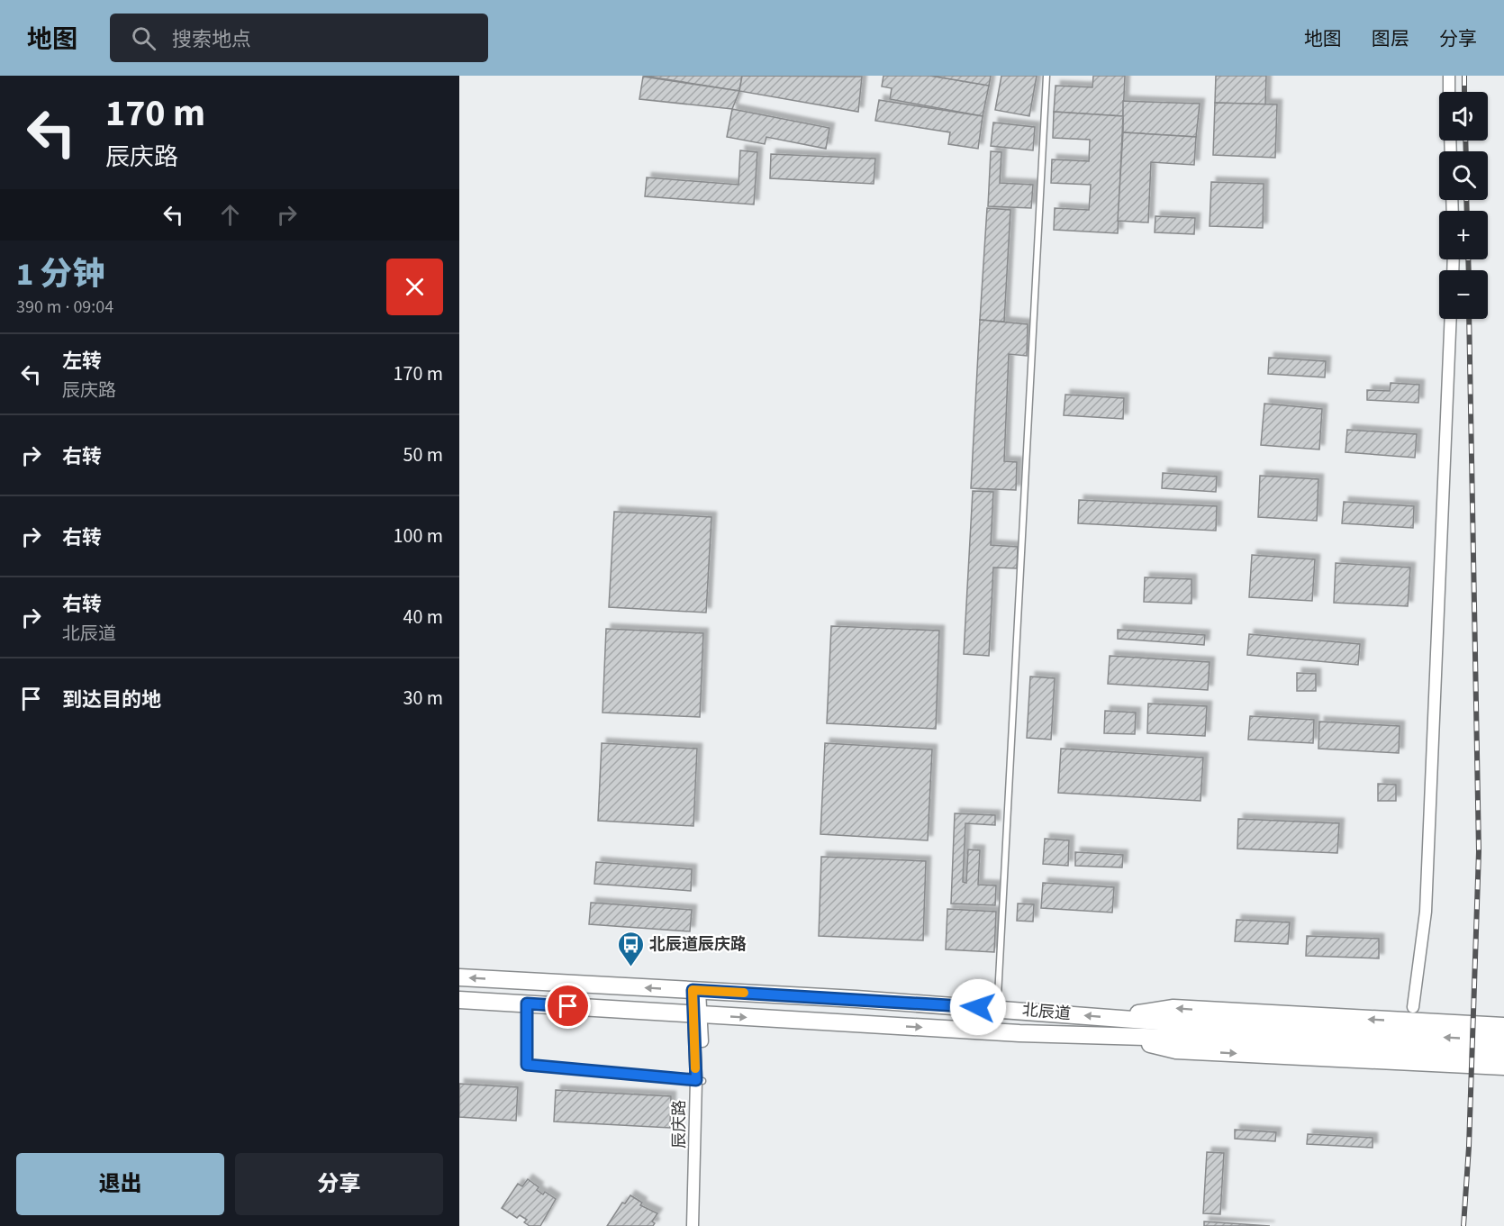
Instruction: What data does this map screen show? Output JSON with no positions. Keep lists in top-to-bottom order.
{
  "streets": {
    "main road": ["北辰道"],
    "street": ["辰庆路"]
  },
  "crossings": [
    ["北辰道", "辰庆路"]
  ],
  "places": {
    "bus stop": ["北辰道辰庆路"]
  },
  "page": {
    "header": "地图",
    "search": "搜索地点",
    "nav": ["地图", "图层", "分享"],
    "turn": ["170 m", "辰庆路"],
    "map_buttons": ["+", "−"],
    "heading": ["1 分钟", "390 m · 09:04"],
    "list": [
      {
        "name": "左转",
        "note": "辰庆路",
        "value": "170 m"
      },
      {
        "name": "右转",
        "value": "50 m"
      },
      {
        "name": "右转",
        "value": "100 m"
      },
      {
        "name": "右转",
        "note": "北辰道",
        "value": "40 m"
      },
      {
        "name": "到达目的地",
        "value": "30 m"
      }
    ],
    "buttons": ["退出", "分享"]
  }
}
